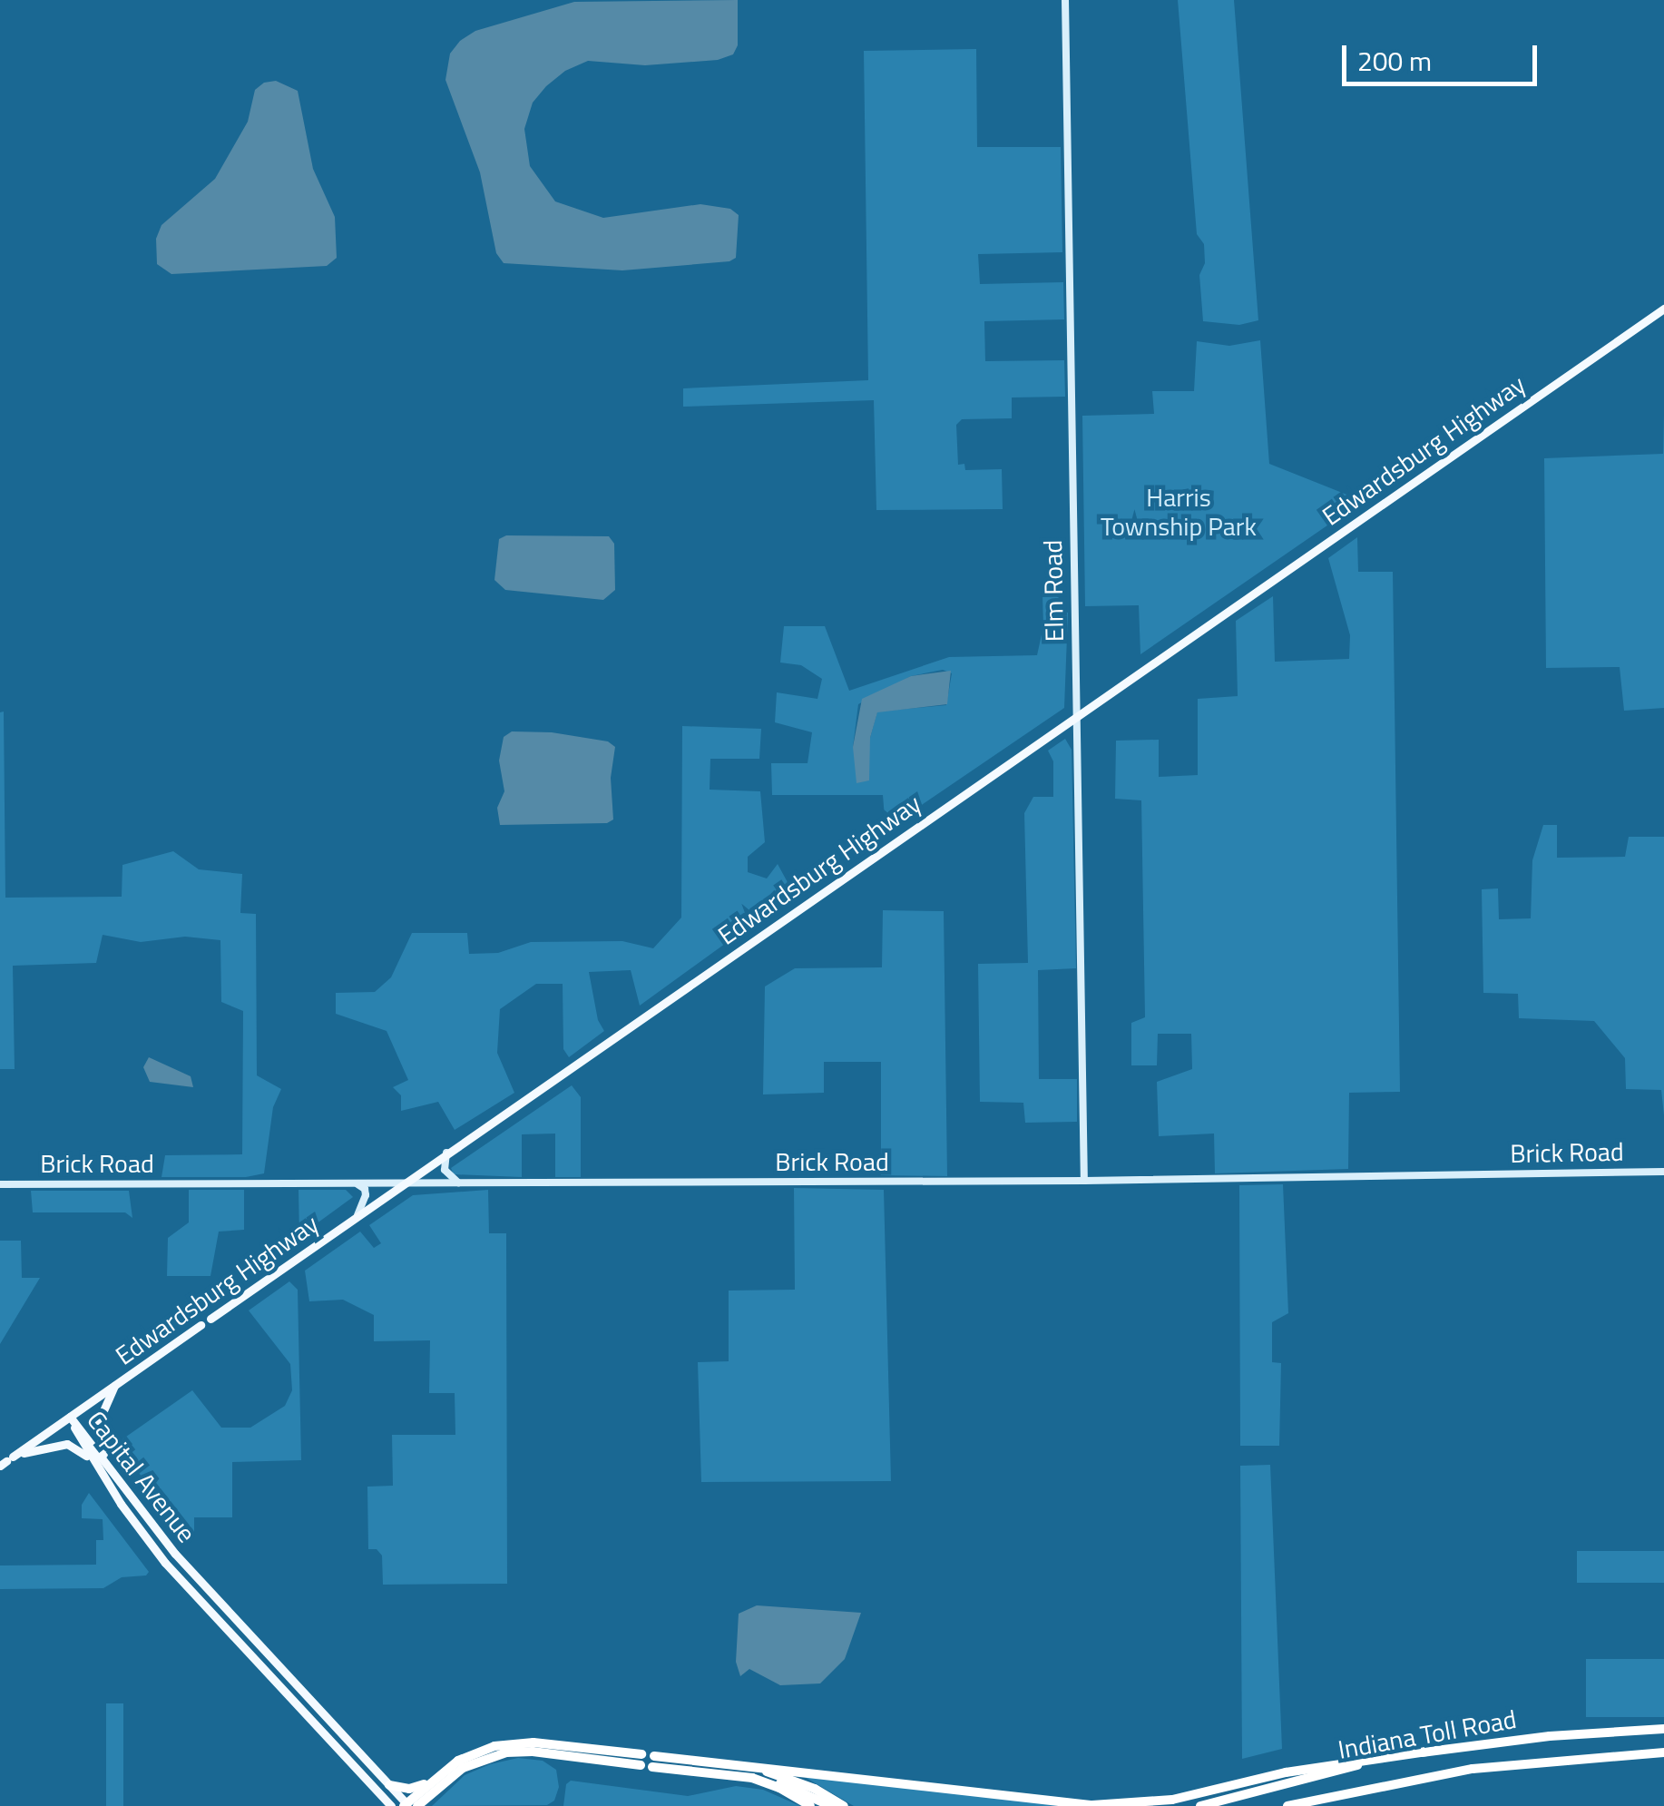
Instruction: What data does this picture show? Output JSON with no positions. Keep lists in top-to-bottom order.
{
  "streets": {
    "highway": ["Indiana Toll Road"],
    "main road": ["Edwardsburg Highway", "Capital Avenue"],
    "street": ["Elm Road", "Brick Road"]
  },
  "crossings": [
    ["Edwardsburg Highway", "Elm Road"],
    ["Edwardsburg Highway", "Brick Road"],
    ["Edwardsburg Highway", "Capital Avenue"],
    ["Elm Road", "Brick Road"]
  ],
  "parks": ["Harris Township Park"],
  "scale_bar": "200 m"
}
